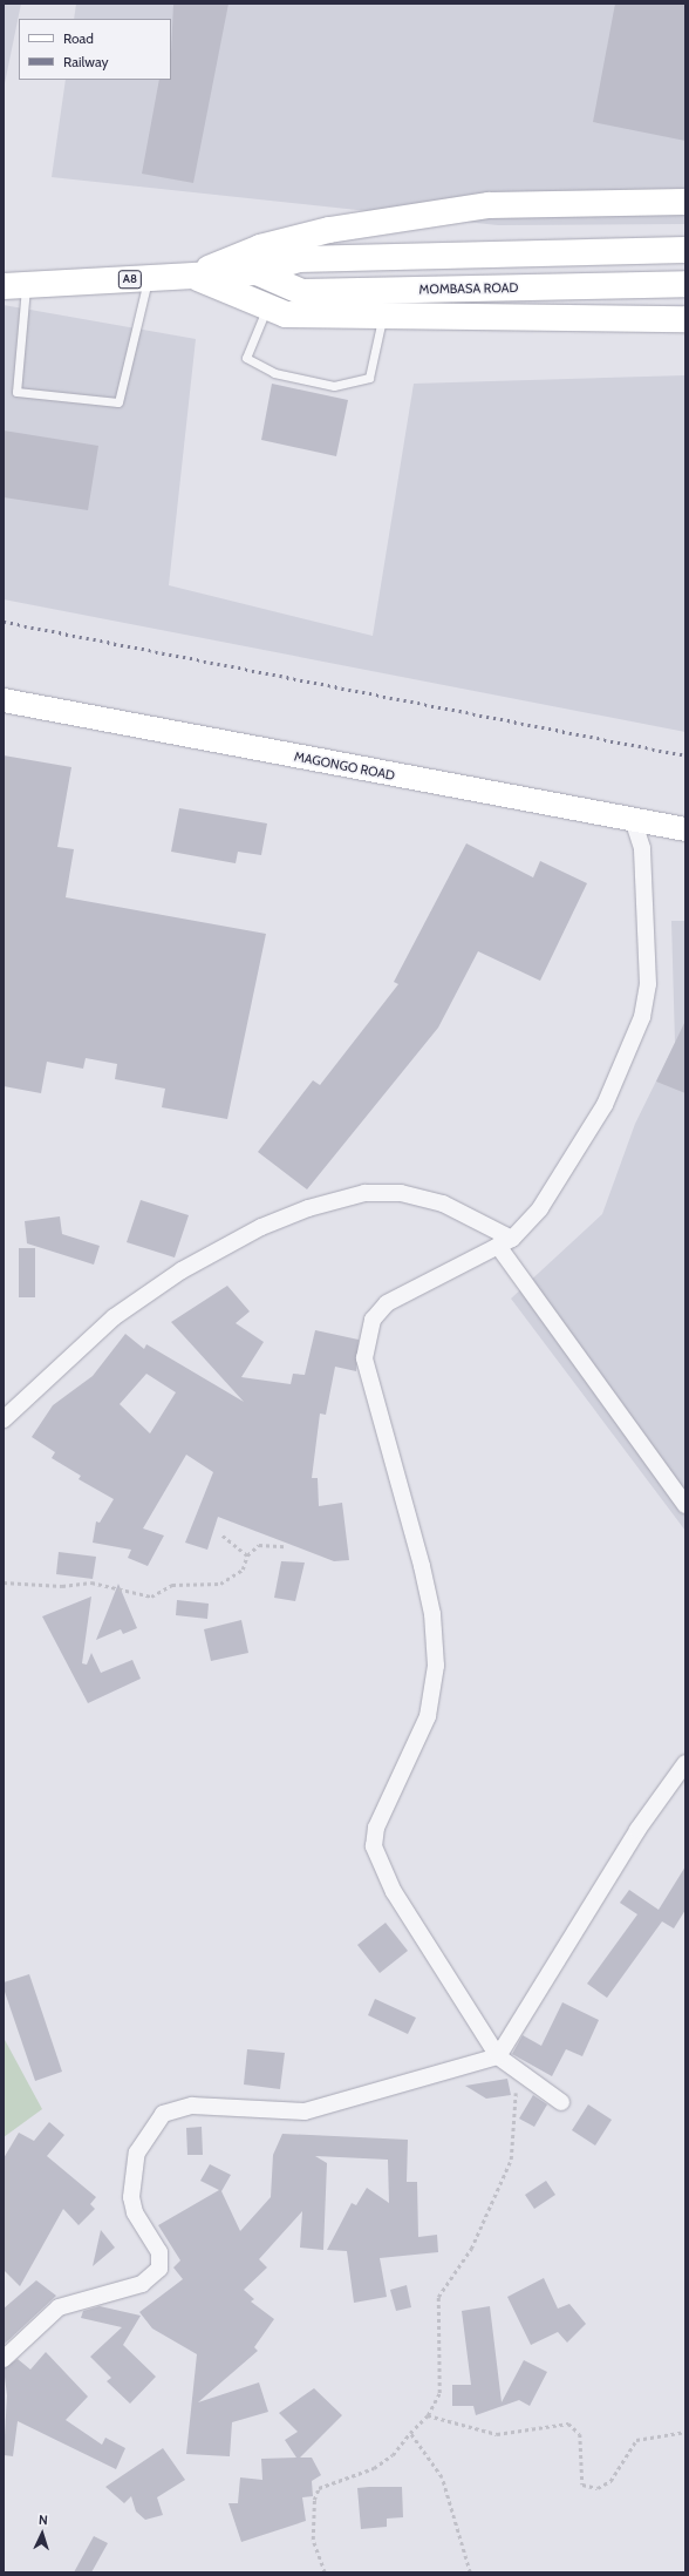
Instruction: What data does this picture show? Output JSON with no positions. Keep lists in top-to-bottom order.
{
  "streets": {
    "highway": ["A8", "MOMBASA ROAD"],
    "street": ["MAGONGO ROAD"]
  },
  "legend": ["Road", "Railway"],
  "north": "top"
}
